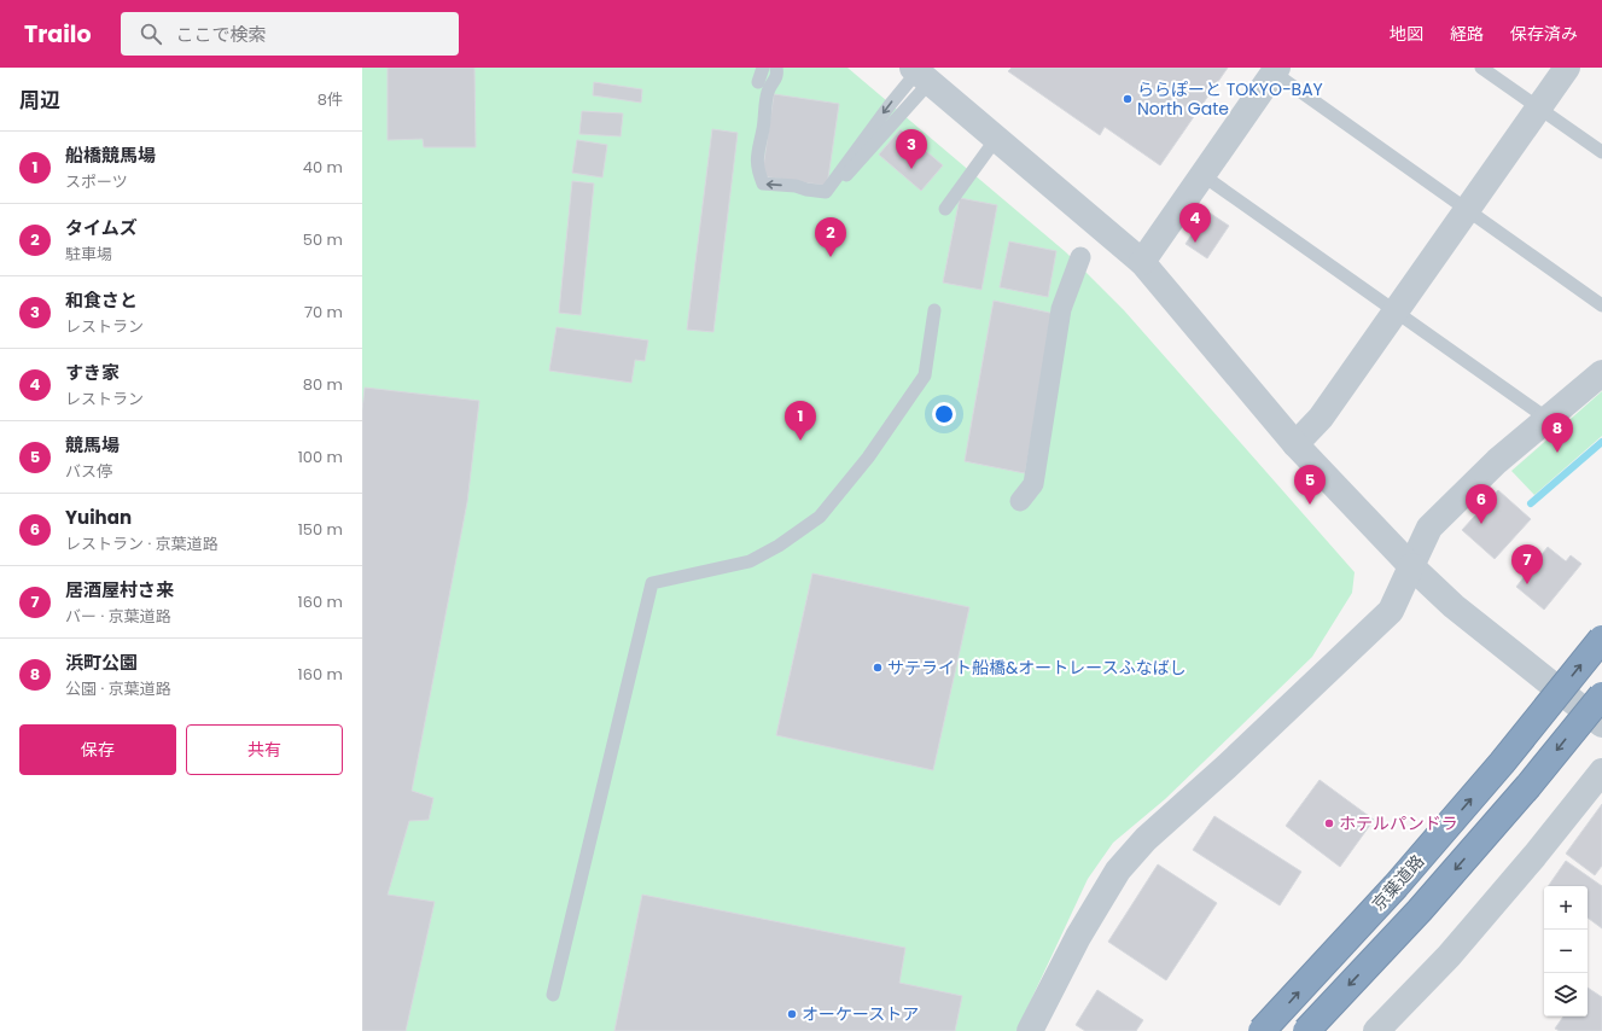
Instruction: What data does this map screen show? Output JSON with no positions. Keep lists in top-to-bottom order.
{
  "streets": {
    "highway": ["京葉道路"]
  },
  "places": [
    "ららぽーと TOKYO−BAY North Gate",
    "サテライト船橋&オートレースふなばし",
    "ホテルパンドラ",
    "オーケーストア"
  ],
  "page": {
    "header": "Trailo",
    "search": "ここで検索",
    "nav": ["地図", "経路", "保存済み"],
    "heading": ["周辺", "8件"],
    "pins": [
      "3",
      "4",
      "2",
      "1",
      "8",
      "5",
      "6",
      "7"
    ],
    "list": [
      {
        "mark": "1",
        "name": "船橋競馬場",
        "note": "スポーツ",
        "value": "40 m"
      },
      {
        "mark": "2",
        "name": "タイムズ",
        "note": "駐車場",
        "value": "50 m"
      },
      {
        "mark": "3",
        "name": "和食さと",
        "note": "レストラン",
        "value": "70 m"
      },
      {
        "mark": "4",
        "name": "すき家",
        "note": "レストラン",
        "value": "80 m"
      },
      {
        "mark": "5",
        "name": "競馬場",
        "note": "バス停",
        "value": "100 m"
      },
      {
        "mark": "6",
        "name": "Yuihan",
        "note": "レストラン · 京葉道路",
        "value": "150 m"
      },
      {
        "mark": "7",
        "name": "居酒屋村さ来",
        "note": "バー · 京葉道路",
        "value": "160 m"
      },
      {
        "mark": "8",
        "name": "浜町公園",
        "note": "公園 · 京葉道路",
        "value": "160 m"
      }
    ],
    "buttons": ["保存", "共有"],
    "map_buttons": ["+", "−"]
  }
}
